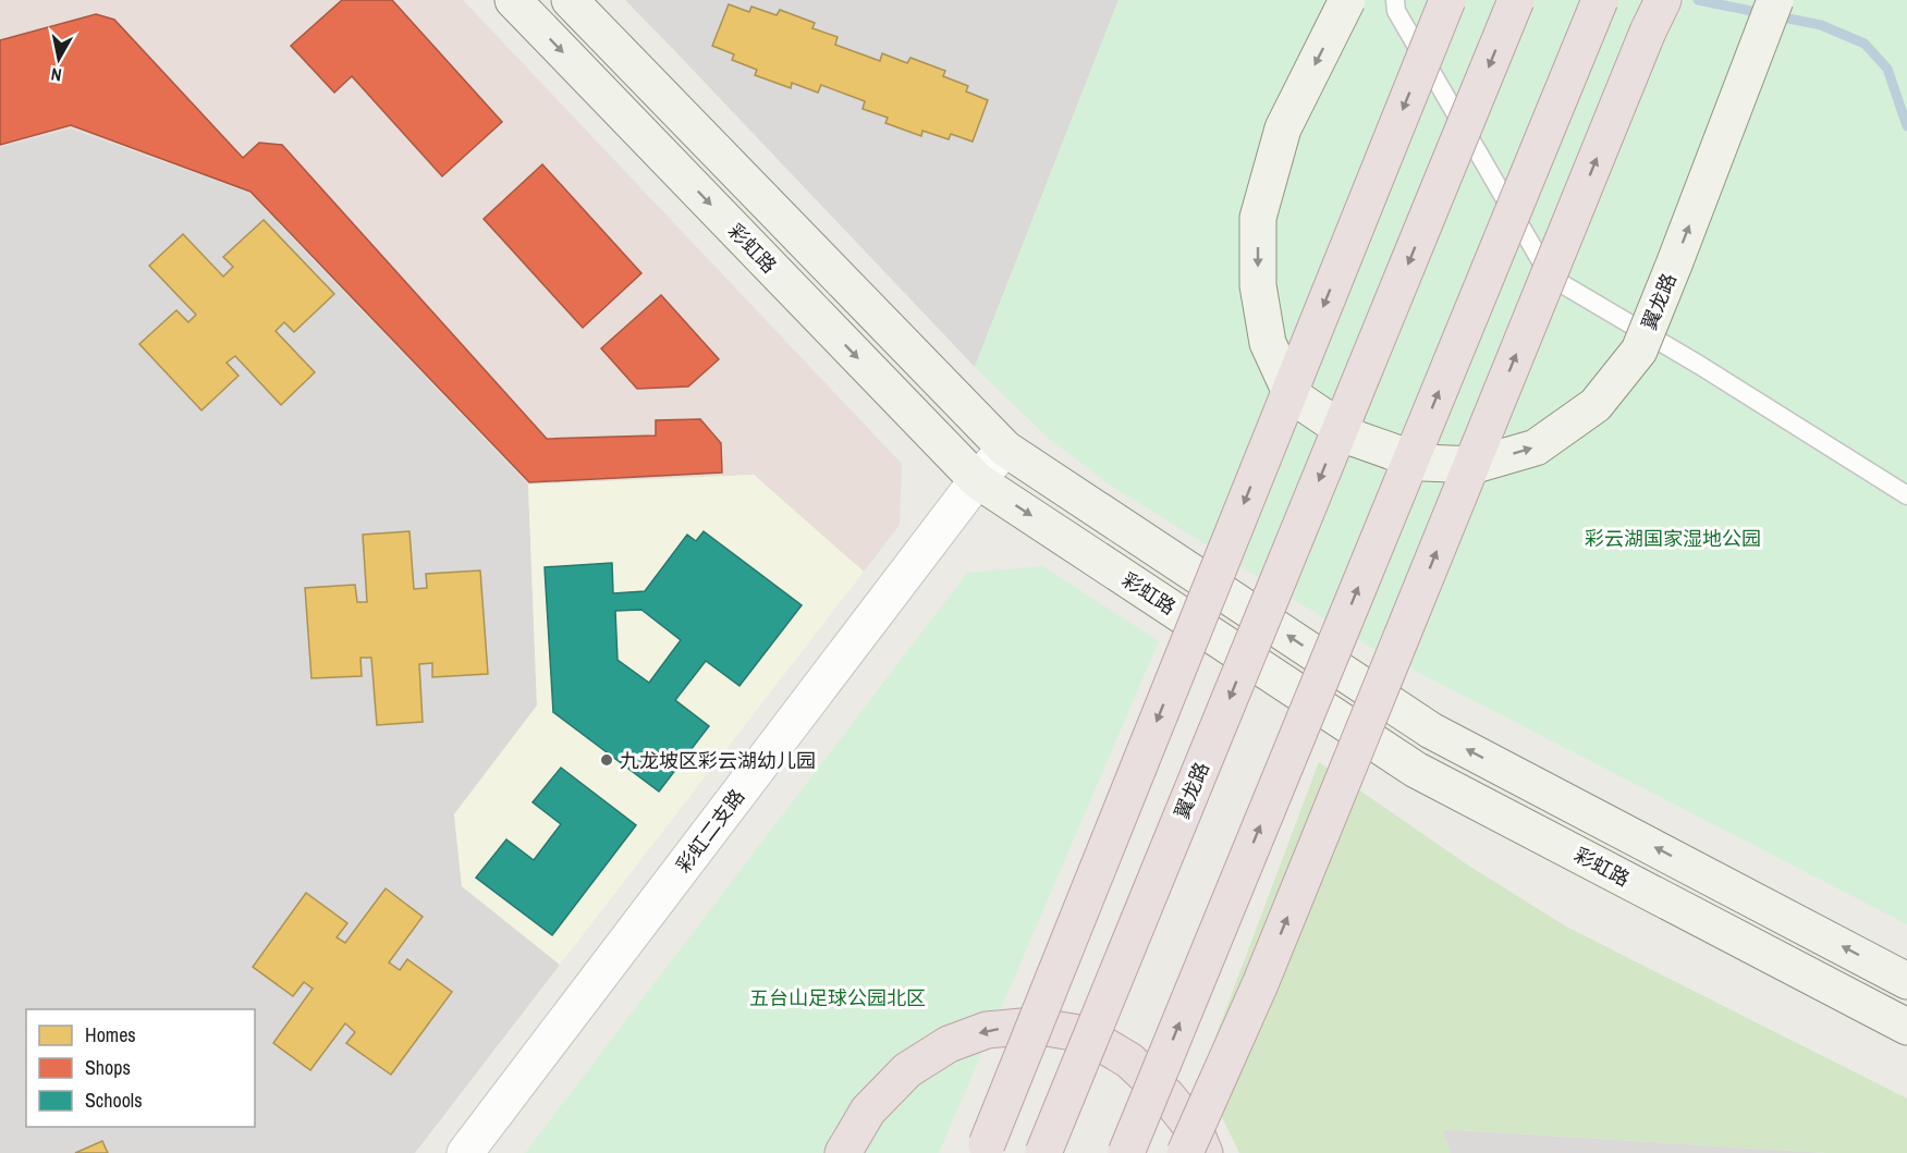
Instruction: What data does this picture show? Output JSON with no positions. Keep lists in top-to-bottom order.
{
  "streets": {
    "highway": ["翼龙路"],
    "main road": ["彩虹路"],
    "street": ["彩虹二支路"]
  },
  "crossings": [
    ["彩虹路", "彩虹二支路"]
  ],
  "parks": ["彩云湖国家湿地公园", "五台山足球公园北区"],
  "places": ["九龙坡区彩云湖幼儿园"],
  "legend": ["Homes", "Shops", "Schools"],
  "north": "bottom"
}
